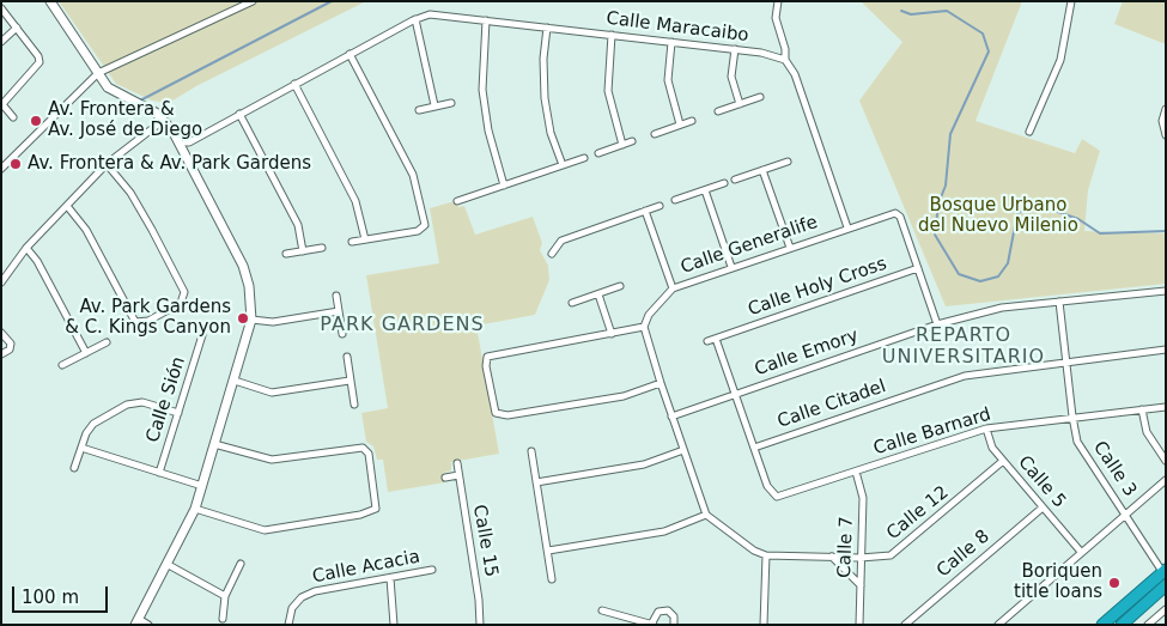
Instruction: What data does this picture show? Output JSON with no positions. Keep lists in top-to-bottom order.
{
  "streets": {
    "street": [
      "Calle Maracaibo",
      "Calle Generalife",
      "Calle Holy Cross",
      "Calle Emory",
      "Calle Sión",
      "Calle Citadel",
      "Calle Barnard",
      "Calle 3",
      "Calle 5",
      "Calle 12",
      "Calle 15",
      "Calle 7",
      "Calle 8",
      "Calle Acacia"
    ]
  },
  "crossings": [
    ["Calle Generalife", "Calle Holy Cross"],
    ["Calle Emory", "Calle 3"],
    ["Calle Citadel", "Calle Barnard"],
    ["Calle Citadel", "Calle 3"],
    ["Calle Barnard", "Calle 3"],
    ["Calle Barnard", "Calle 5"],
    ["Calle Barnard", "Calle 7"],
    ["Calle 5", "Calle 12"],
    ["Calle 5", "Calle 8"],
    ["Calle 12", "Calle 7"]
  ],
  "districts": ["PARK GARDENS", "REPARTO UNIVERSITARIO"],
  "parks": ["Bosque Urbano del Nuevo Milenio"],
  "places": [
    "Av. Frontera & Av. José de Diego",
    "Av. Frontera & Av. Park Gardens",
    "Av. Park Gardens & C. Kings Canyon",
    "Boriquen title loans"
  ],
  "scale_bar": "100 m"
}
